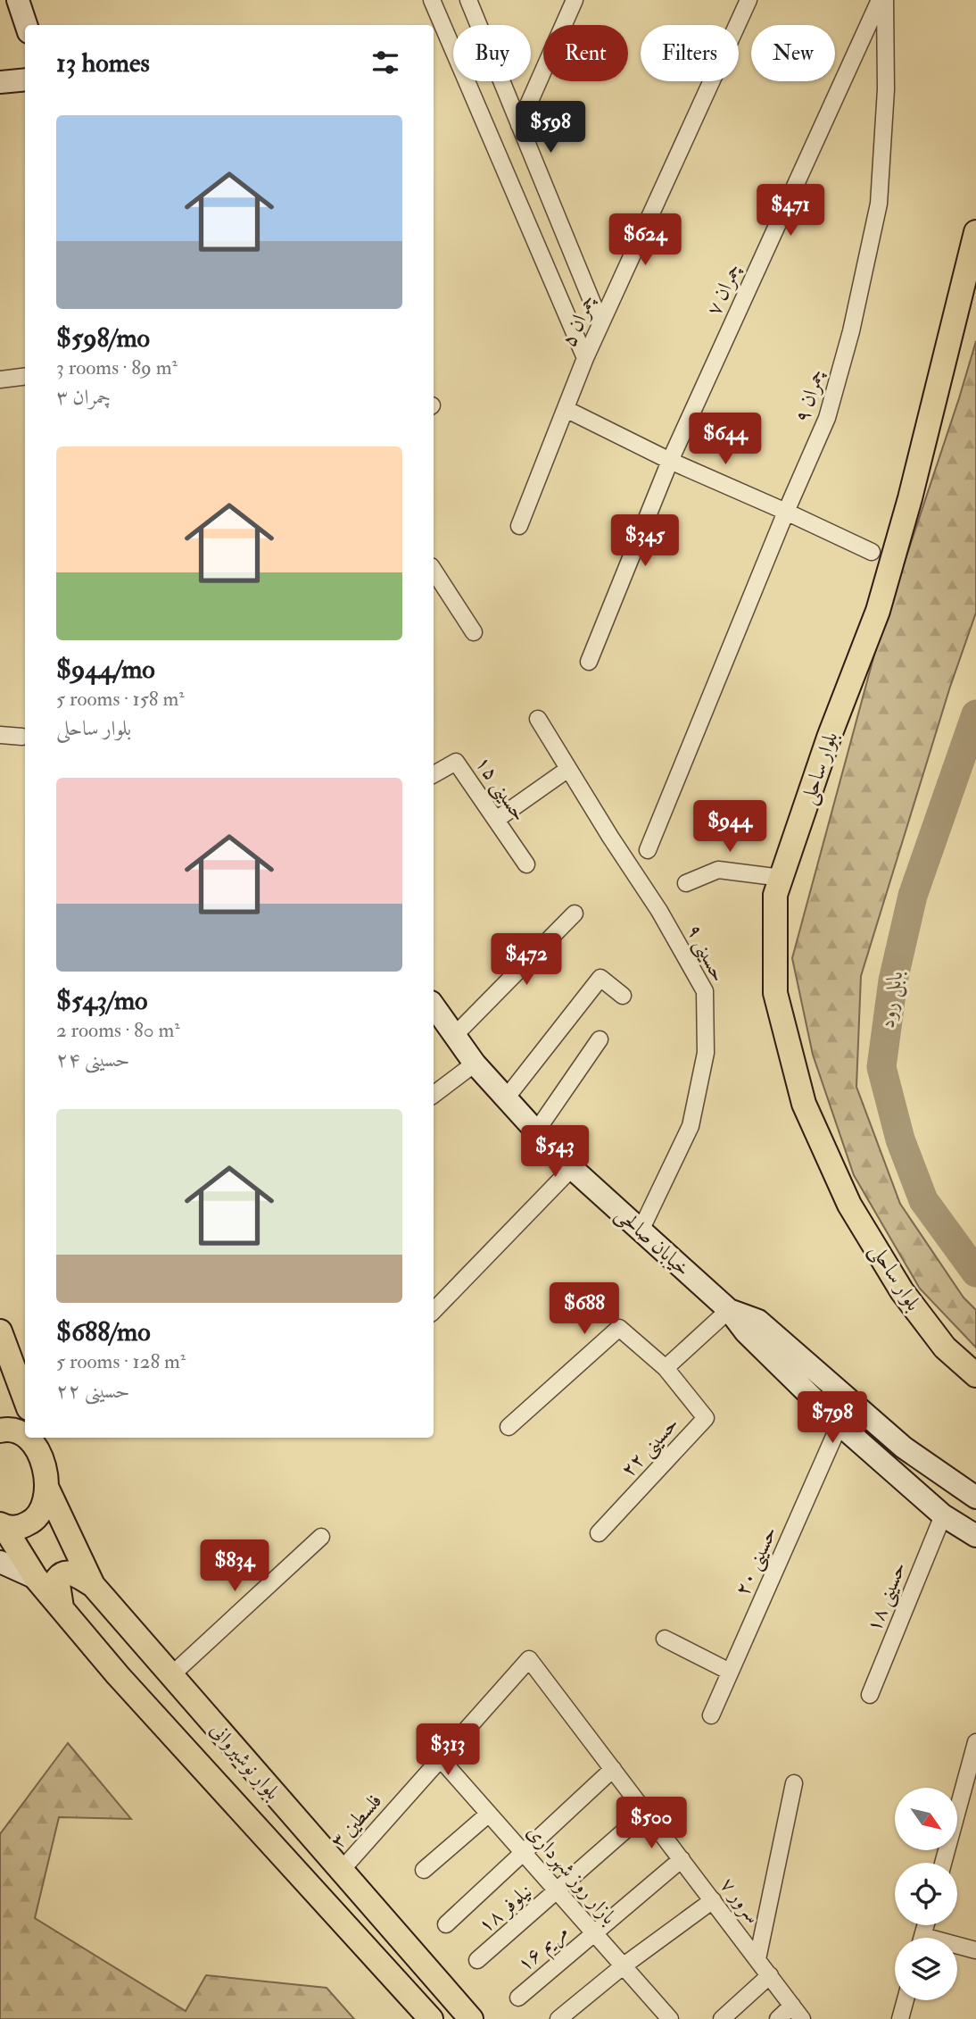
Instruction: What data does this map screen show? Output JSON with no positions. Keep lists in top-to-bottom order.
{
  "streets": {
    "main road": ["بلوار ساحلی", "خيابان صالحی", "بلوار نوشیروانی"],
    "street": [
      "چمران ۷",
      "چمران ۵",
      "چمران ۹",
      "حسینی ۱۵",
      "حسینی ٩",
      "حسینی ۲۲",
      "حسینی ٢٠",
      "حسینی ۱۸",
      "فلسطین ۳",
      "بازار روز شهرداری",
      "سرور ۷",
      "نیلوفر ۱۸",
      "مریم ۱۶"
    ]
  },
  "crossings": [
    ["حسینی ٩", "خيابان صالحی"],
    ["خيابان صالحی", "حسینی ٢٠"],
    ["خيابان صالحی", "حسینی ۱۸"],
    ["بلوار نوشیروانی", "فلسطین ۳"],
    ["فلسطین ۳", "بازار روز شهرداری"],
    ["فلسطین ۳", "سرور ۷"],
    ["بازار روز شهرداری", "نیلوفر ۱۸"],
    ["بازار روز شهرداری", "مریم ۱۶"],
    ["سرور ۷", "نیلوفر ۱۸"],
    ["سرور ۷", "مریم ۱۶"]
  ],
  "water": ["بابل رود"],
  "north": "bottom right",
  "page": {
    "chip": [
      "Buy",
      "Rent",
      "Filters",
      "New"
    ],
    "heading": "13 homes",
    "list": [
      {
        "name": "$598/mo",
        "note": "3 rooms · 89 m² · چمران ۳"
      },
      {
        "name": "$944/mo",
        "note": "5 rooms · 158 m² · بلوار ساحلی"
      },
      {
        "name": "$543/mo",
        "note": "2 rooms · 80 m² · حسینی ۲۴"
      },
      {
        "name": "$688/mo",
        "note": "5 rooms · 128 m² · حسینی ۲۲"
      }
    ],
    "price": [
      "$598",
      "$471",
      "$624",
      "$644",
      "$345",
      "$944",
      "$472",
      "$543",
      "$688",
      "$798",
      "$834",
      "$313",
      "$500"
    ]
  }
}
